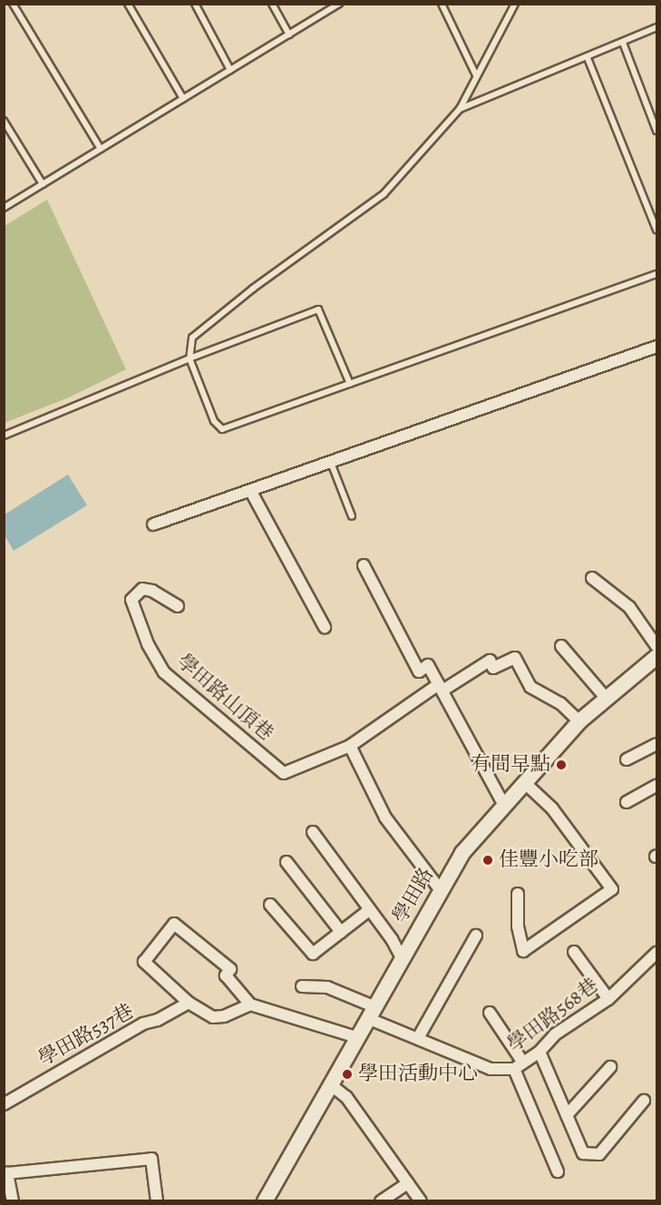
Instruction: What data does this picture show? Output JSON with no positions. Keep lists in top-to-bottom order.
{
  "streets": {
    "main road": ["學田路"],
    "street": ["學田路山頂巷", "學田路568巷", "學田路537巷"]
  },
  "crossings": [
    ["學田路山頂巷", "學田路"],
    ["學田路", "學田路568巷"]
  ],
  "places": ["有間早點", "佳豐小吃部", "學田活動中心"]
}
